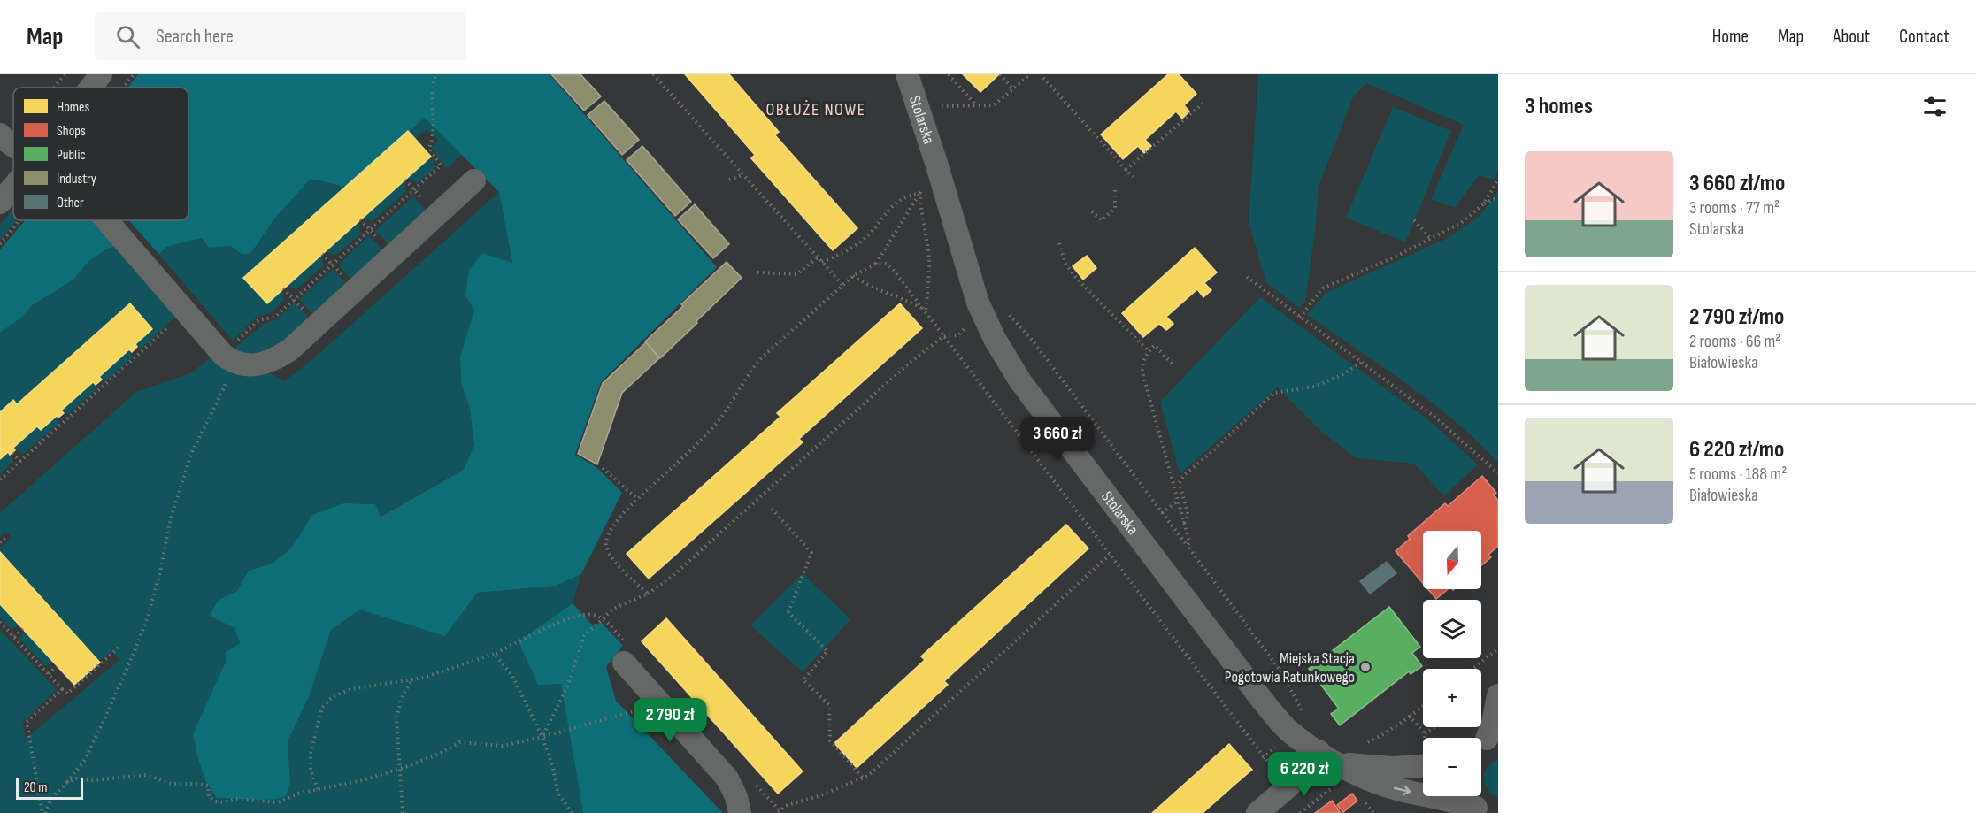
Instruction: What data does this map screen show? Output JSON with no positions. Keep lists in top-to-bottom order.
{
  "streets": {
    "street": ["Stolarska"]
  },
  "districts": ["OBŁUŻE NOWE"],
  "places": ["Miejska Stacja Pogotowia Ratunkowego"],
  "legend": [
    "Homes",
    "Shops",
    "Public",
    "Industry",
    "Other"
  ],
  "scale_bar": "20 m",
  "north": "bottom",
  "page": {
    "header": "Map",
    "search": "Search here",
    "nav": [
      "Home",
      "Map",
      "About",
      "Contact"
    ],
    "heading": "3 homes",
    "list": [
      {
        "name": "3 660 zł/mo",
        "note": "3 rooms · 77 m² · Stolarska"
      },
      {
        "name": "2 790 zł/mo",
        "note": "2 rooms · 66 m² · Białowieska"
      },
      {
        "name": "6 220 zł/mo",
        "note": "5 rooms · 188 m² · Białowieska"
      }
    ],
    "price": ["3 660 zł", "2 790 zł", "6 220 zł"],
    "map_buttons": ["+", "−"],
    "scale": "20 m"
  }
}
